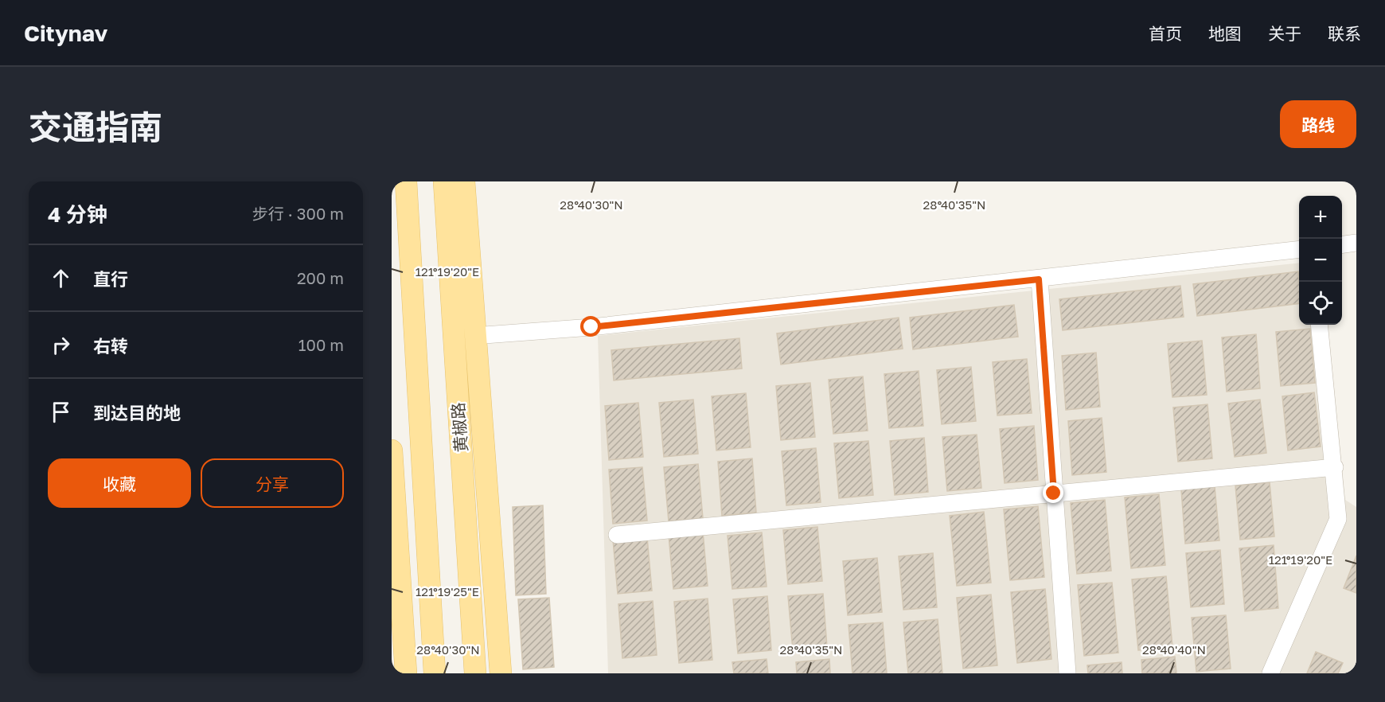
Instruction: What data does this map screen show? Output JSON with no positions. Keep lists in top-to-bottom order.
{
  "streets": {
    "main road": ["黄椒路"]
  },
  "page": {
    "header": "Citynav",
    "nav": [
      "首页",
      "地图",
      "关于",
      "联系"
    ],
    "title": "交通指南",
    "buttons": [
      "路线",
      ["收藏", "分享"]
    ],
    "heading": ["4 分钟", "步行 · 300 m"],
    "map_buttons": ["+", "−"],
    "list": [
      ["直行", "200 m"],
      ["右转", "100 m"],
      "到达目的地"
    ]
  },
  "coordinates": [
    "28°40'30\"N",
    "28°40'35\"N",
    "121°19'20\"E",
    "121°19'25\"E",
    "28°40'40\"N"
  ]
}
